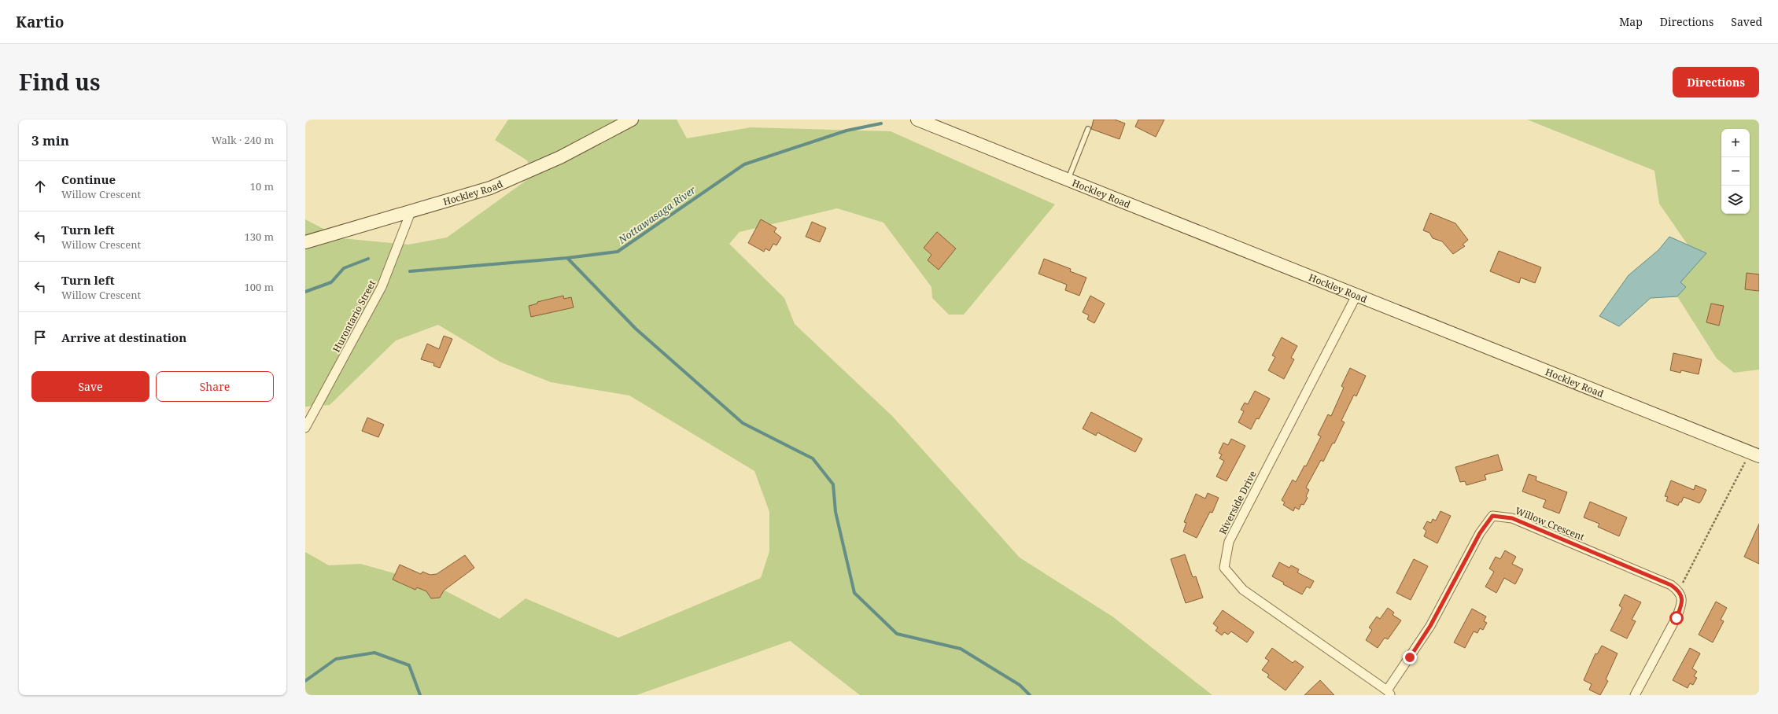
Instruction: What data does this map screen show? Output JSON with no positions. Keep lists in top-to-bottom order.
{
  "streets": {
    "main road": ["Hockley Road"],
    "street": ["Hurontario Street", "Riverside Drive", "Willow Crescent"]
  },
  "crossings": [
    ["Hockley Road", "Hurontario Street"],
    ["Hockley Road", "Riverside Drive"],
    ["Riverside Drive", "Willow Crescent"]
  ],
  "water": ["Nottawasaga River"],
  "page": {
    "header": "Kartio",
    "nav": ["Map", "Directions", "Saved"],
    "title": "Find us",
    "buttons": [
      "Directions",
      ["Save", "Share"]
    ],
    "heading": ["3 min", "Walk · 240 m"],
    "map_buttons": ["+", "−"],
    "list": [
      ["Continue", "Willow Crescent", "10 m"],
      ["Turn left", "Willow Crescent", "130 m"],
      ["Turn left", "Willow Crescent", "100 m"],
      "Arrive at destination"
    ]
  }
}
